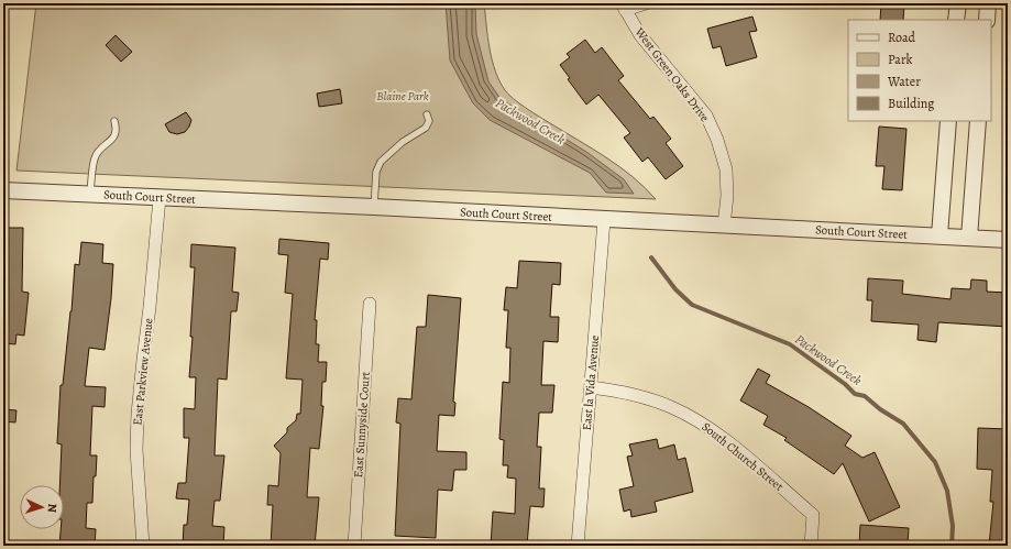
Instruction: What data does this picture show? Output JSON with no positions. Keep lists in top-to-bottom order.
{
  "streets": {
    "street": [
      "West Green Oaks Drive",
      "South Court Street",
      "East Parkview Avenue",
      "East la Vida Avenue",
      "East Sunnyside Court",
      "South Church Street"
    ]
  },
  "crossings": [
    ["West Green Oaks Drive", "South Court Street"],
    ["South Court Street", "East Parkview Avenue"],
    ["South Court Street", "East la Vida Avenue"],
    ["East la Vida Avenue", "South Church Street"]
  ],
  "water": ["Packwood Creek"],
  "parks": ["Blaine Park"],
  "legend": [
    "Road",
    "Park",
    "Water",
    "Building"
  ],
  "north": "right"
}
